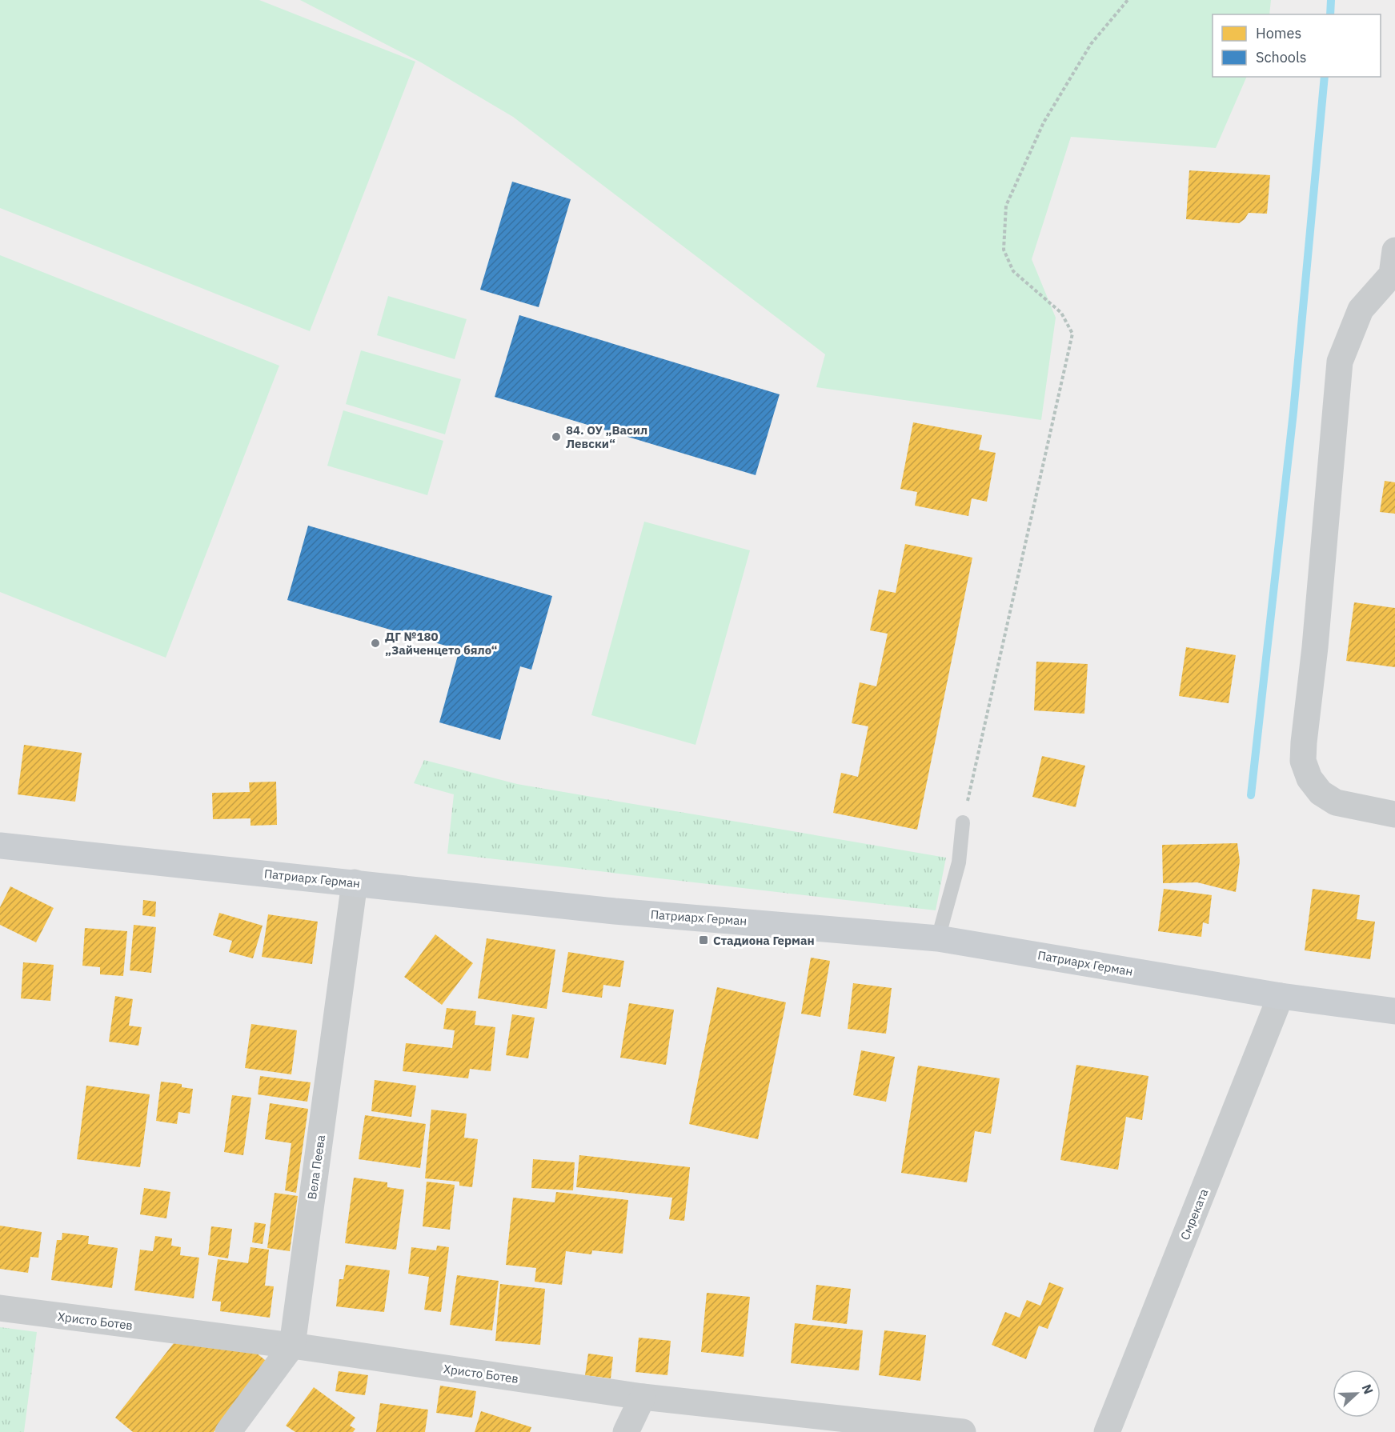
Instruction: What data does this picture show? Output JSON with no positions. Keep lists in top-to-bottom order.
{
  "streets": {
    "street": [
      "Патриарх Герман",
      "Вела Пеева",
      "Смреката",
      "Христо Ботев"
    ]
  },
  "crossings": [
    ["Патриарх Герман", "Вела Пеева"],
    ["Патриарх Герман", "Смреката"],
    ["Вела Пеева", "Христо Ботев"]
  ],
  "places": {
    "other": ["84. ОУ „Васил Левски“", "ДГ №180 „Зайченцето бяло“"],
    "transit": ["Стадиона Герман"]
  },
  "legend": ["Homes", "Schools"],
  "north": "right"
}
